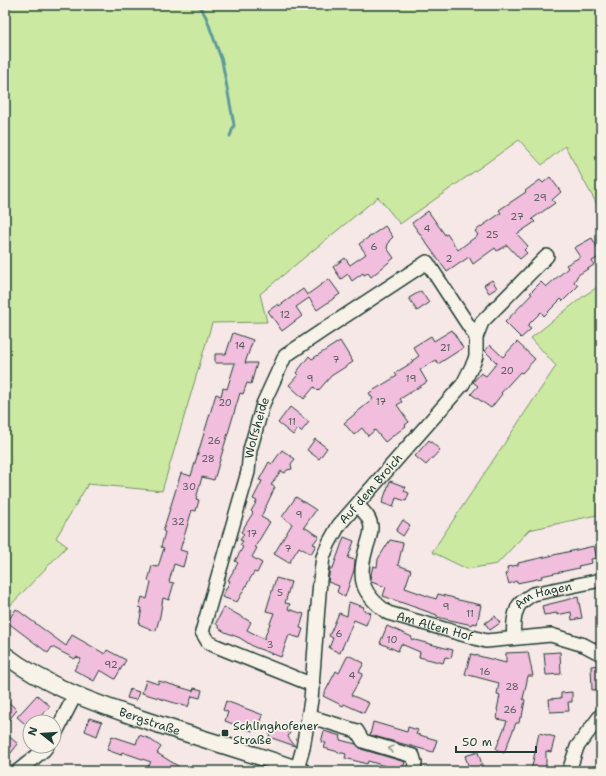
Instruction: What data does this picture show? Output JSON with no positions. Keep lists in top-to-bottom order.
{
  "streets": {
    "street": [
      "Wolfsheide",
      "Auf dem Broich",
      "Am Hagen",
      "Am Alten Hof",
      "Bergstraße"
    ]
  },
  "crossings": [
    ["Wolfsheide", "Auf dem Broich"],
    ["Auf dem Broich", "Am Alten Hof"],
    ["Auf dem Broich", "Bergstraße"],
    ["Am Hagen", "Am Alten Hof"]
  ],
  "places": {
    "transit": ["Schlinghofener Straße"]
  },
  "house_numbers": [
    "29",
    "27",
    "4",
    "25",
    "6",
    "2",
    "12",
    "14",
    "21",
    "7",
    "20",
    "9",
    "19",
    "17",
    "20",
    "11",
    "26",
    "28",
    "30",
    "9",
    "32",
    "17",
    "7",
    "5",
    "9",
    "11",
    "6",
    "10",
    "3",
    "92",
    "16",
    "4",
    "28",
    "26"
  ],
  "scale_bar": "50 m",
  "north": "left"
}
